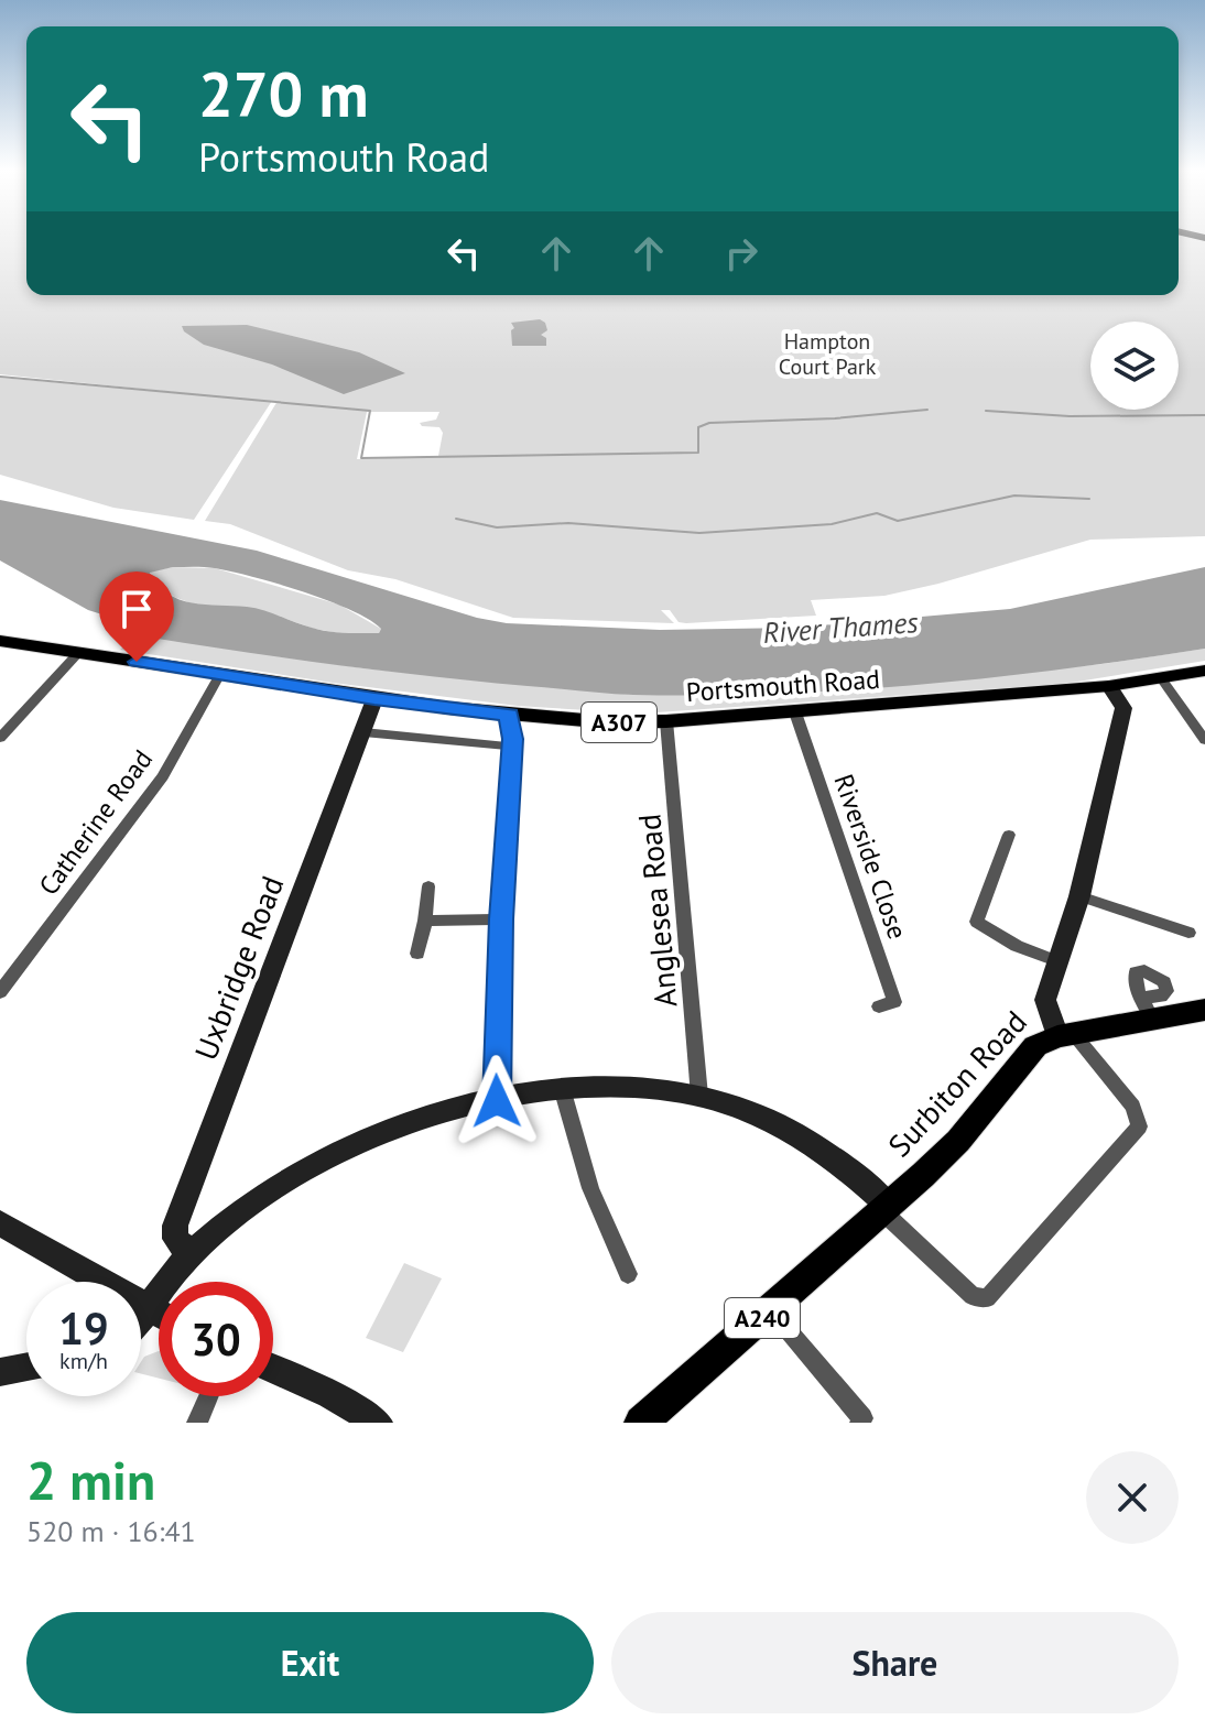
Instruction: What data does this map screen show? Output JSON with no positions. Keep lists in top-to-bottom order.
{
  "streets": {
    "main road": [
      "Portsmouth Road",
      "A307",
      "Surbiton Road",
      "A240"
    ],
    "street": [
      "Catherine Road",
      "Riverside Close",
      "Anglesea Road",
      "Uxbridge Road"
    ]
  },
  "crossings": [
    ["Portsmouth Road", "Catherine Road"],
    ["Portsmouth Road", "Riverside Close"],
    ["Portsmouth Road", "Anglesea Road"],
    ["Portsmouth Road", "Uxbridge Road"],
    ["Portsmouth Road", "Surbiton Road"],
    ["Surbiton Road", "A240"]
  ],
  "water": ["River Thames"],
  "parks": ["Hampton Court Park"],
  "page": {
    "turn": ["270 m", "Portsmouth Road"],
    "speed": "19 km/h",
    "limit": "30",
    "heading": ["2 min", "520 m · 16:41"],
    "buttons": ["Exit", "Share"]
  }
}
